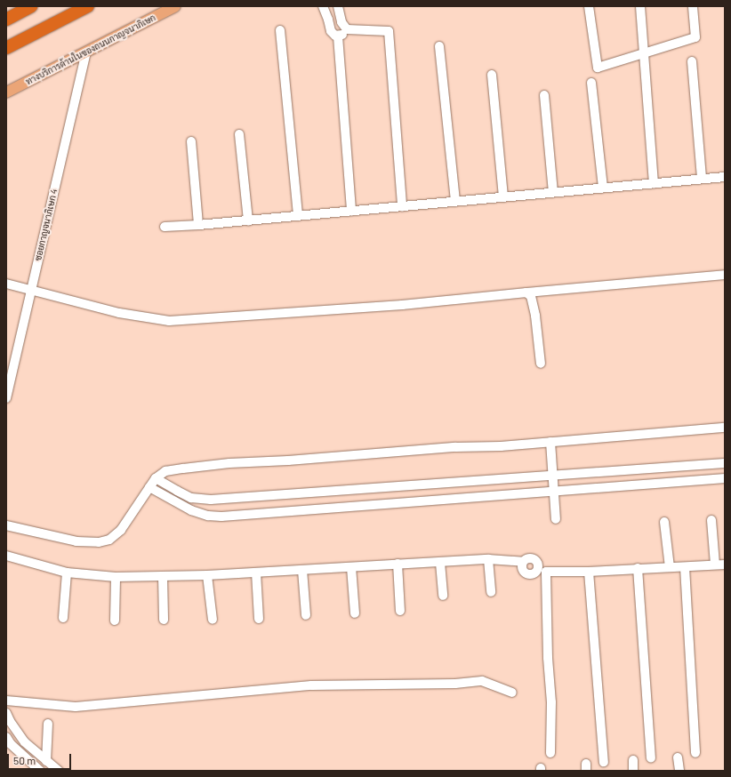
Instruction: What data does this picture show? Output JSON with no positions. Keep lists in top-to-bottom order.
{
  "streets": {
    "main road": ["ทางบริการด้านในของถนนกาญจนาภิเษก"],
    "street": ["ซอยกาญจนาภิเษก 4"]
  },
  "crossings": [
    ["ทางบริการด้านในของถนนกาญจนาภิเษก", "ซอยกาญจนาภิเษก 4"]
  ],
  "scale_bar": "50 m"
}
